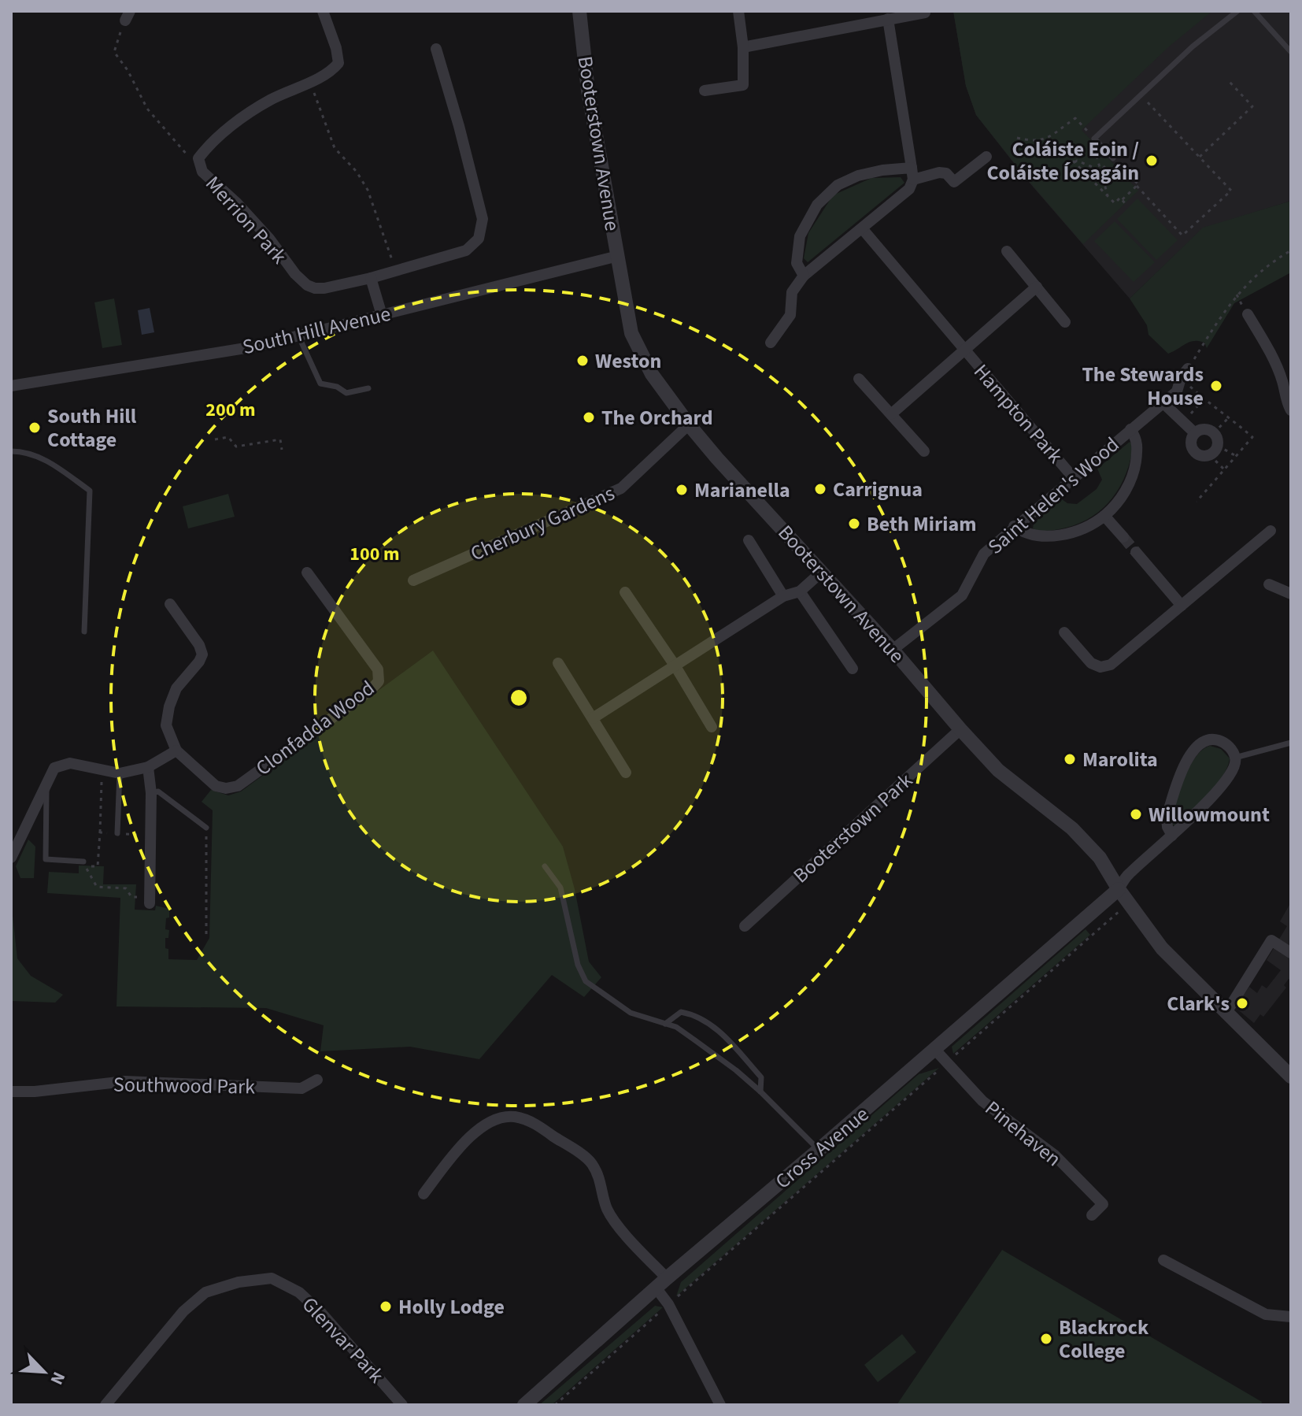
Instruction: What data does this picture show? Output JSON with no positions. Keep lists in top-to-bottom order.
{
  "streets": {
    "street": [
      "Booterstown Avenue",
      "Merrion Park",
      "South Hill Avenue",
      "Hampton Park",
      "Saint Helen's Wood",
      "Cherbury Gardens",
      "Clonfadda Wood",
      "Booterstown Park",
      "Southwood Park",
      "Pinehaven",
      "Cross Avenue",
      "Glenvar Park"
    ]
  },
  "crossings": [
    ["Booterstown Avenue", "South Hill Avenue"],
    ["Booterstown Avenue", "Saint Helen's Wood"],
    ["Booterstown Avenue", "Cherbury Gardens"],
    ["Booterstown Avenue", "Booterstown Park"],
    ["Booterstown Avenue", "Cross Avenue"],
    ["Hampton Park", "Saint Helen's Wood"],
    ["Pinehaven", "Cross Avenue"]
  ],
  "places": [
    "Coláiste Eoin / Coláiste Íosagáin",
    "Weston",
    "The Stewards House",
    "The Orchard",
    "South Hill Cottage",
    "Carrignua",
    "Marianella",
    "Beth Miriam",
    "Marolita",
    "Willowmount",
    "Clark's",
    "Holly Lodge",
    "Blackrock College"
  ],
  "north": "bottom right",
  "rings": ["200 m", "100 m"]
}
